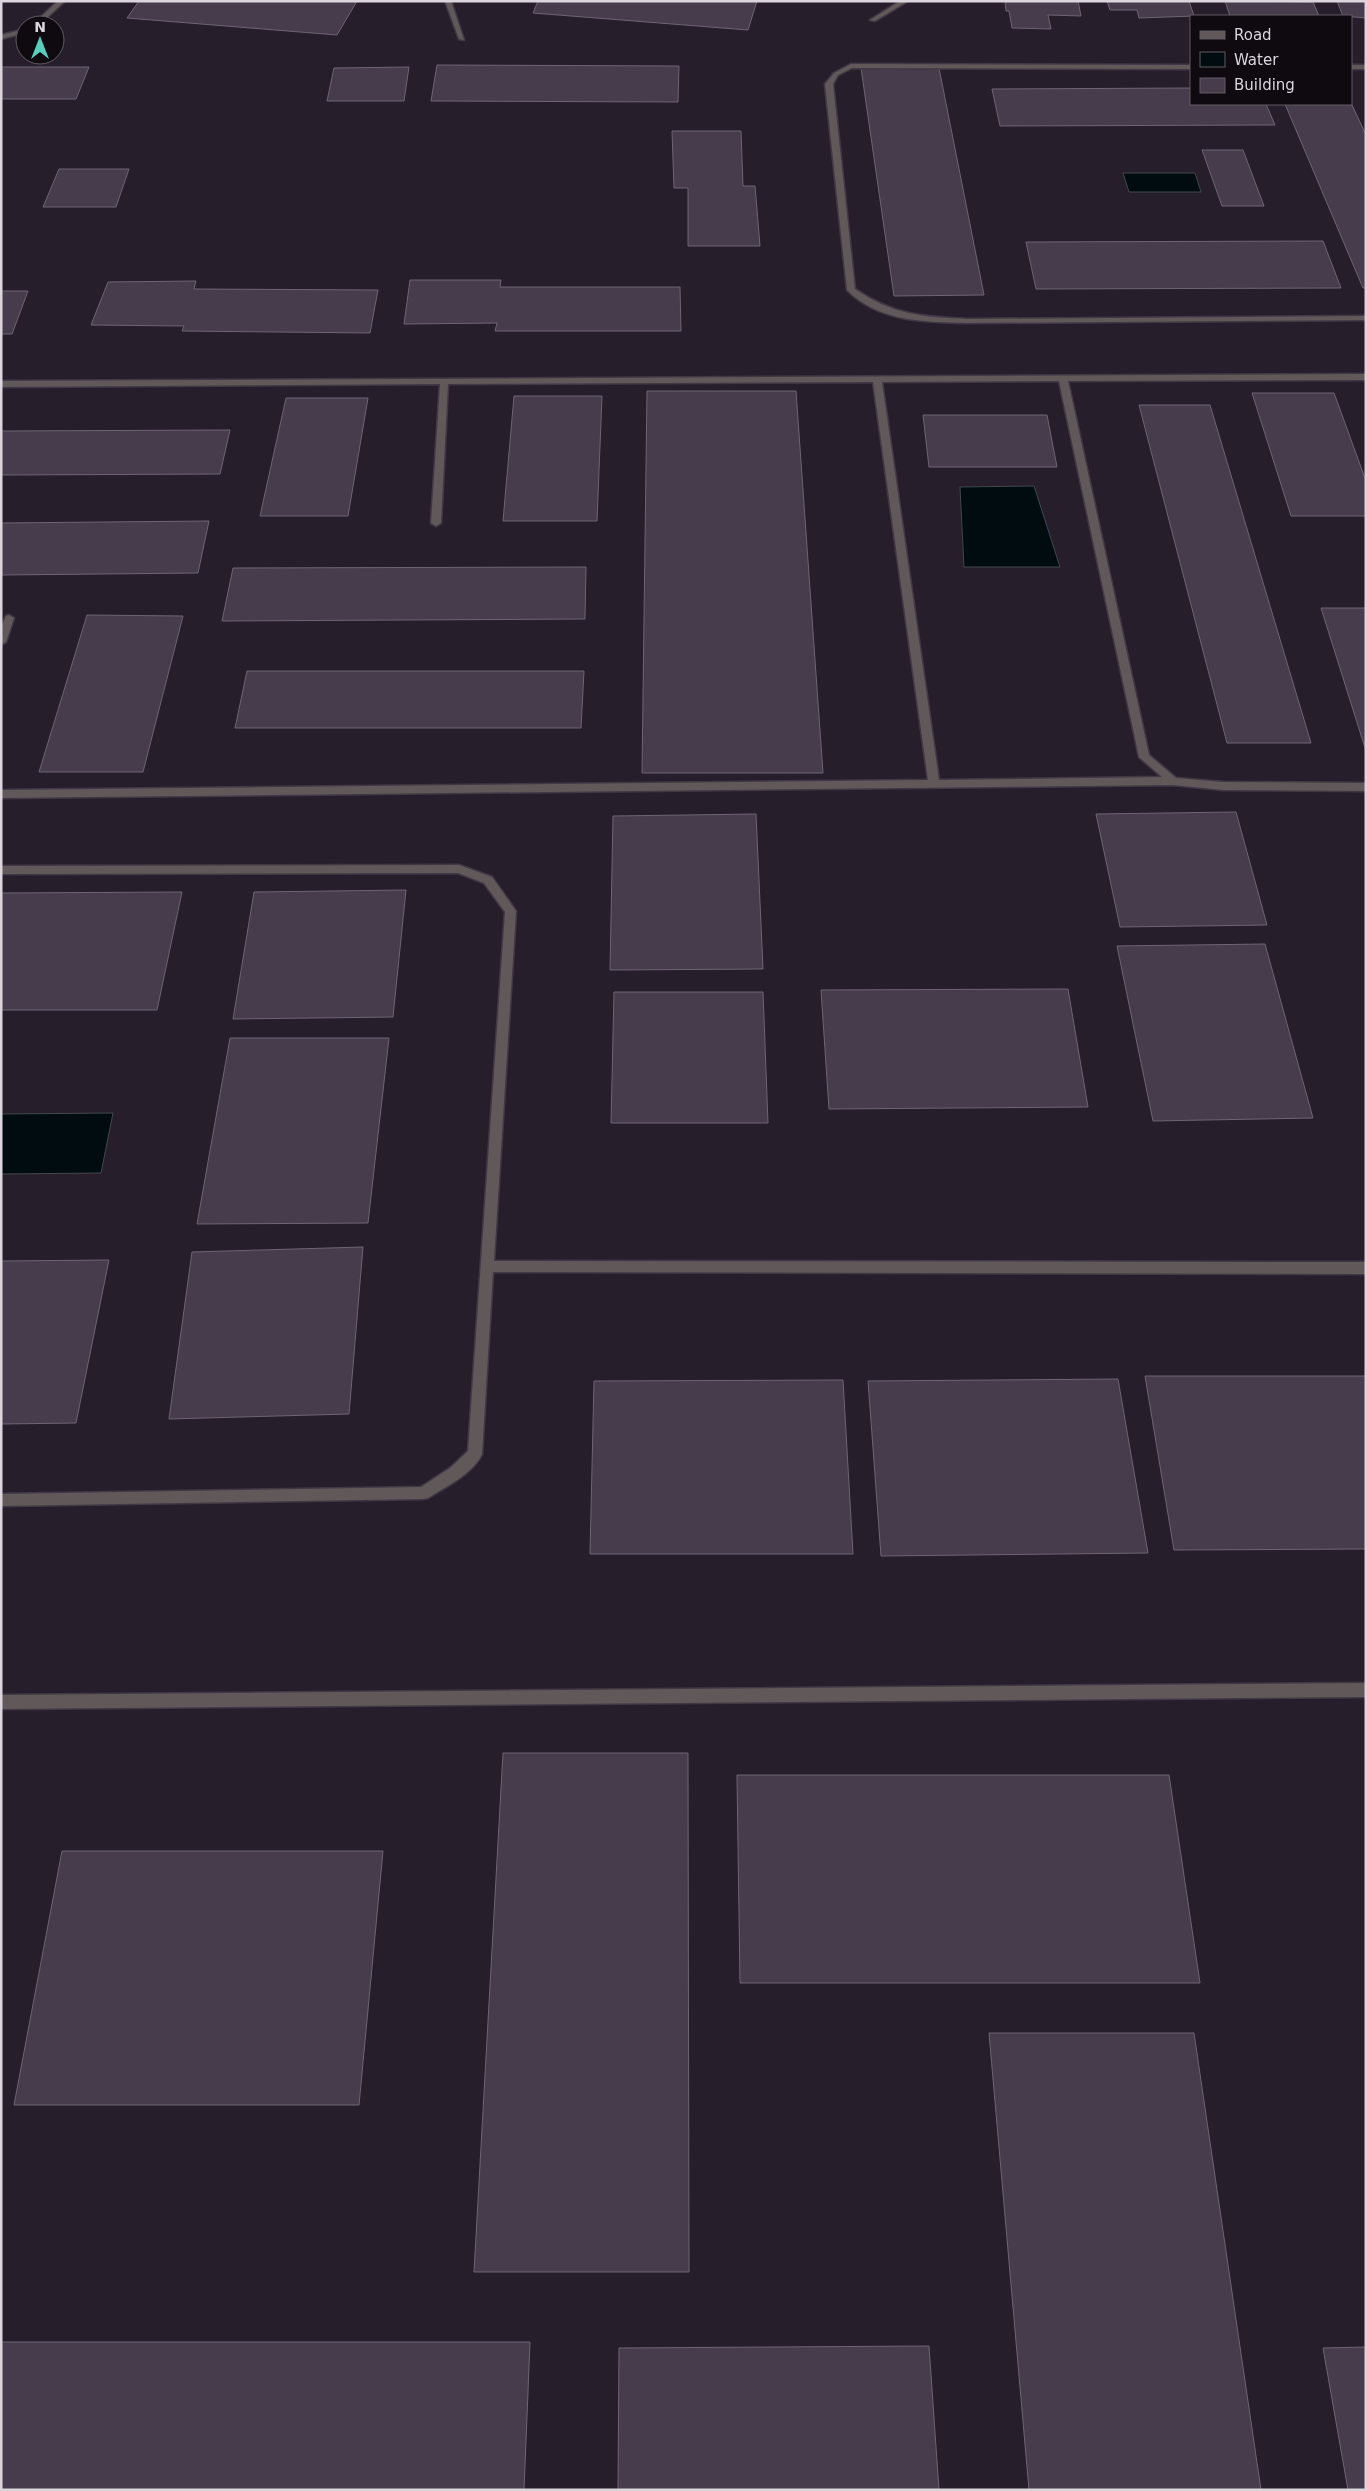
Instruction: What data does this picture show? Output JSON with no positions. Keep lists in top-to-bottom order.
{
  "legend": ["Road", "Water", "Building"],
  "north": "top"
}
